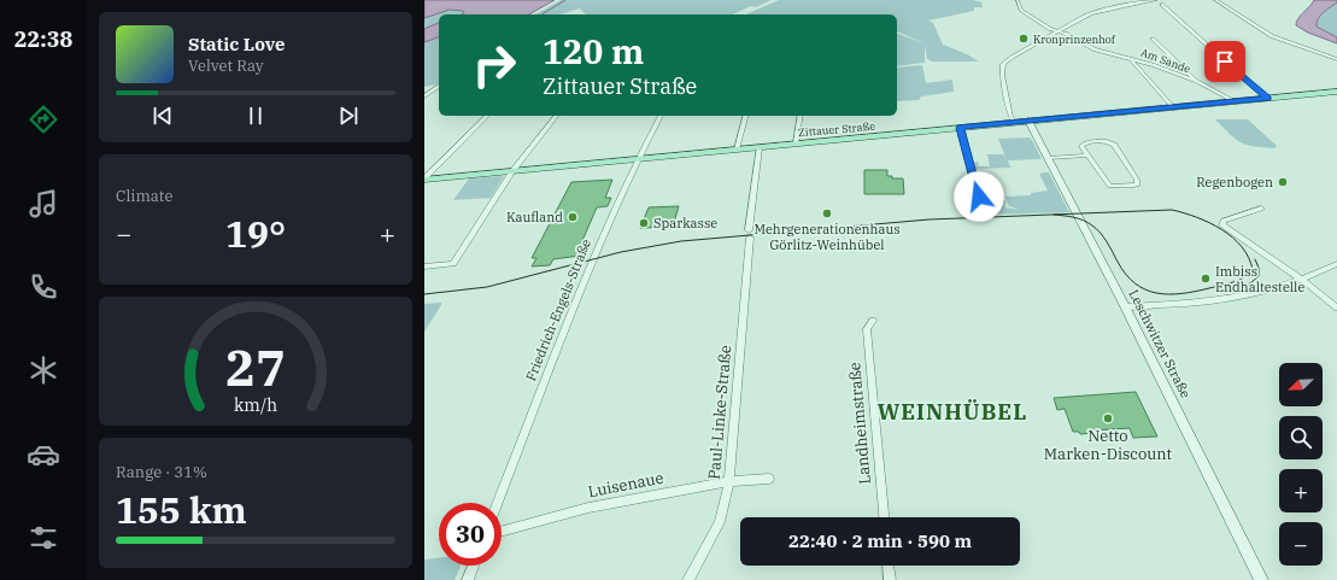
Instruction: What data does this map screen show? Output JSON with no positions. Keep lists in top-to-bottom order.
{
  "streets": {
    "main road": ["Zittauer Straße"],
    "street": [
      "Am Sande",
      "Friedrich-Engels-Straße",
      "Leschwitzer Straße",
      "Paul-Linke-Straße",
      "Landheimstraße",
      "Luisenaue"
    ]
  },
  "crossings": [
    ["Am Sande", "Zittauer Straße"],
    ["Zittauer Straße", "Friedrich-Engels-Straße"],
    ["Zittauer Straße", "Leschwitzer Straße"],
    ["Zittauer Straße", "Paul-Linke-Straße"],
    ["Paul-Linke-Straße", "Luisenaue"]
  ],
  "districts": ["WEINHÜBEL"],
  "places": [
    "Kronprinzenhof",
    "Regenbogen",
    "Mehrgenerationenhaus Görlitz-Weinhübel",
    "Kaufland",
    "Sparkasse",
    "Imbiss Endhaltestelle",
    "Netto Marken-Discount"
  ],
  "north": "bottom left",
  "page": {
    "tabs": "22:38",
    "turn": ["120 m", "Zittauer Straße"],
    "song": ["Static Love", "Velvet Ray"],
    "tile": [
      "Climate",
      ["Range · 31%", "155 km"]
    ],
    "heat": ["−", "19°", "+"],
    "map_buttons": ["+", "−"],
    "limit": "30",
    "trip": "22:40 · 2 min · 590 m",
    "gauge": ["27", "km/h"]
  }
}
